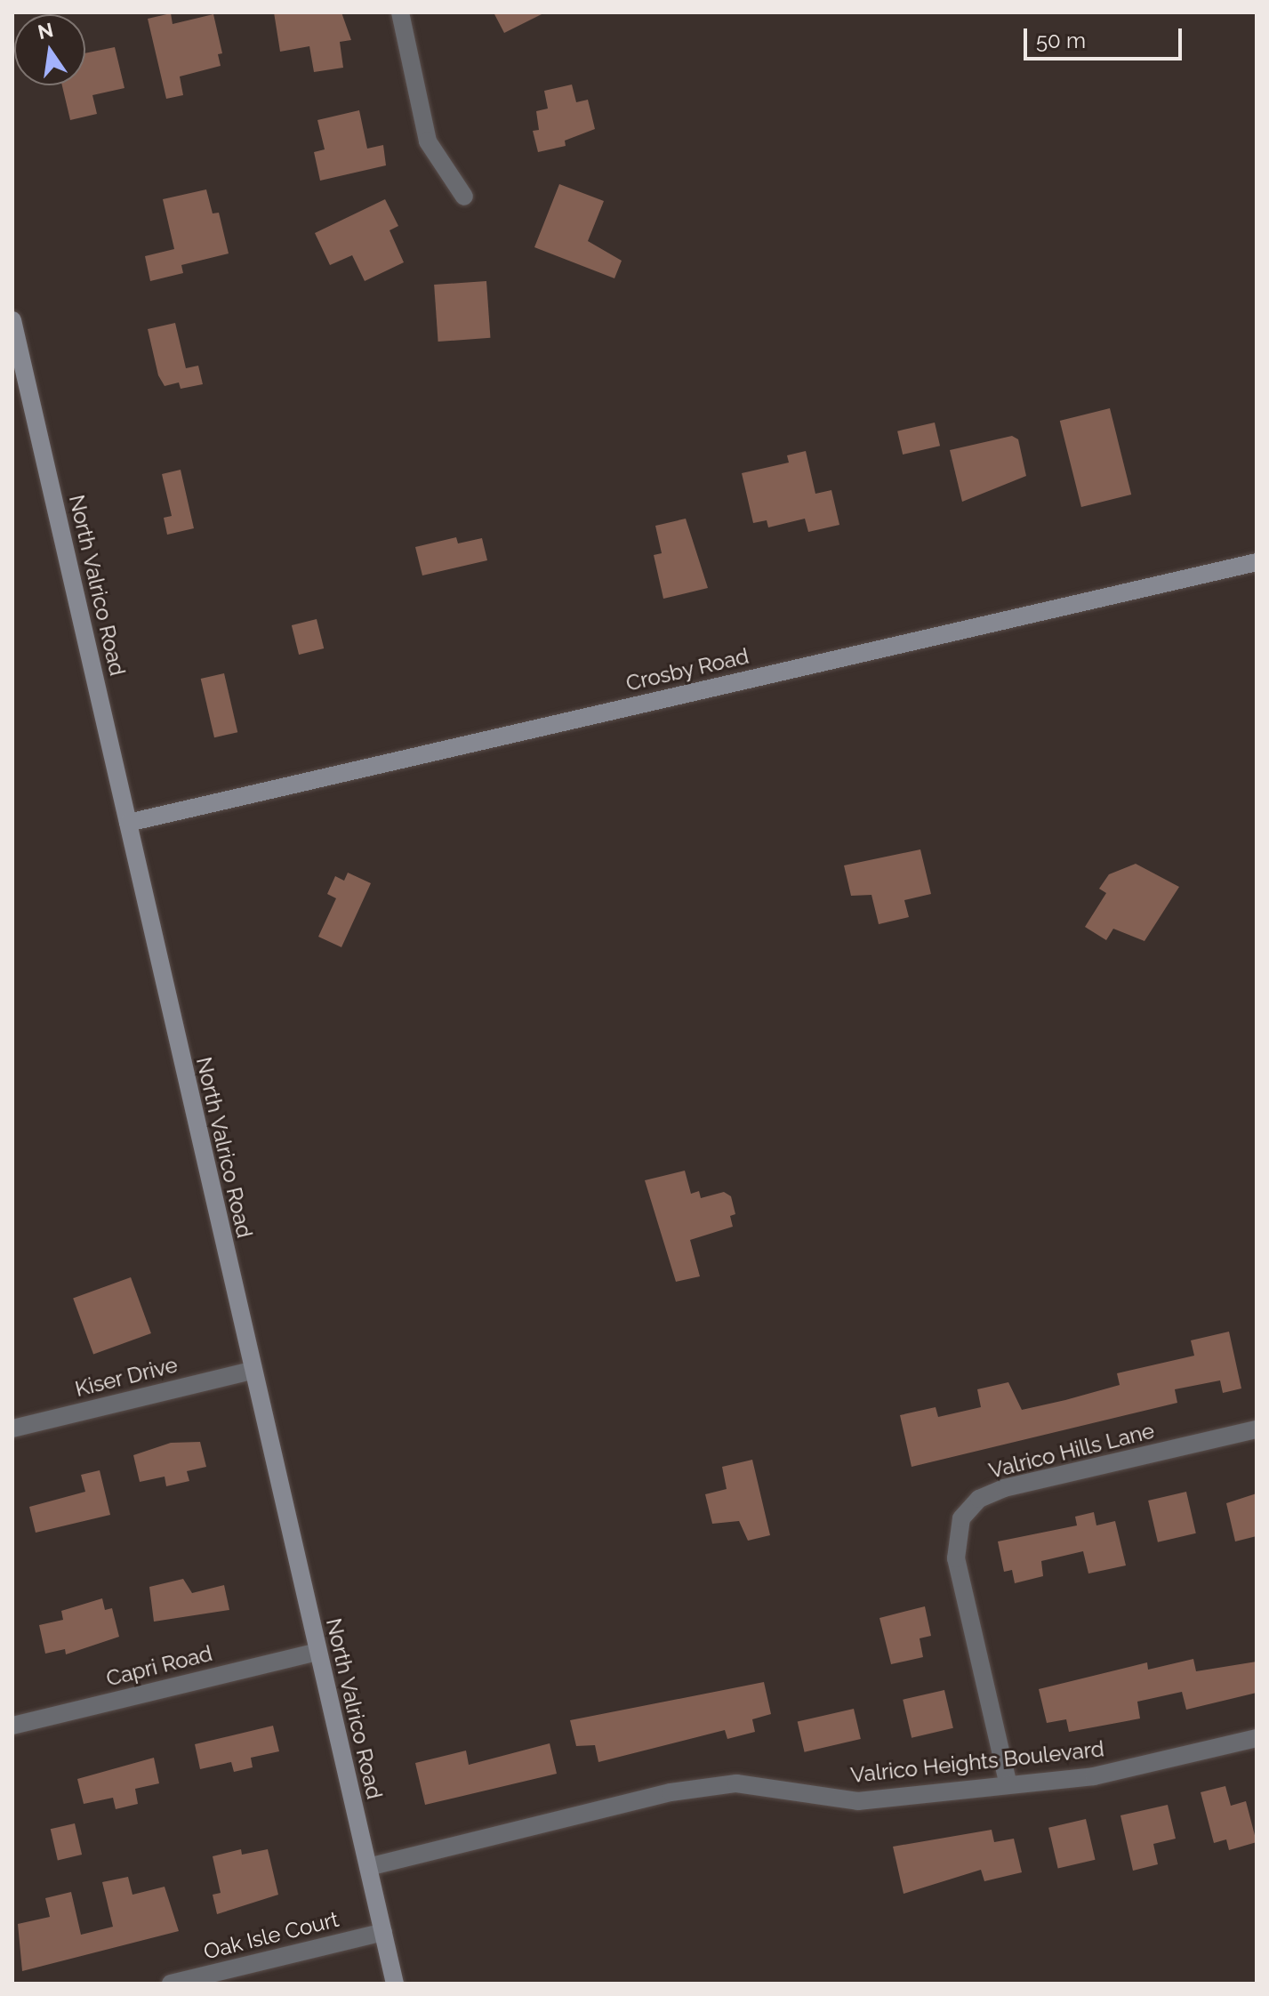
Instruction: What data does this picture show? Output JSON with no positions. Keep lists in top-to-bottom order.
{
  "streets": {
    "street": [
      "North Valrico Road",
      "Crosby Road",
      "Kiser Drive",
      "Valrico Hills Lane",
      "Capri Road",
      "Valrico Heights Boulevard",
      "Oak Isle Court"
    ]
  },
  "crossings": [
    ["North Valrico Road", "Crosby Road"],
    ["North Valrico Road", "Kiser Drive"],
    ["North Valrico Road", "Capri Road"],
    ["North Valrico Road", "Valrico Heights Boulevard"],
    ["North Valrico Road", "Oak Isle Court"],
    ["Valrico Hills Lane", "Valrico Heights Boulevard"]
  ],
  "scale_bar": "50 m",
  "north": "top"
}
